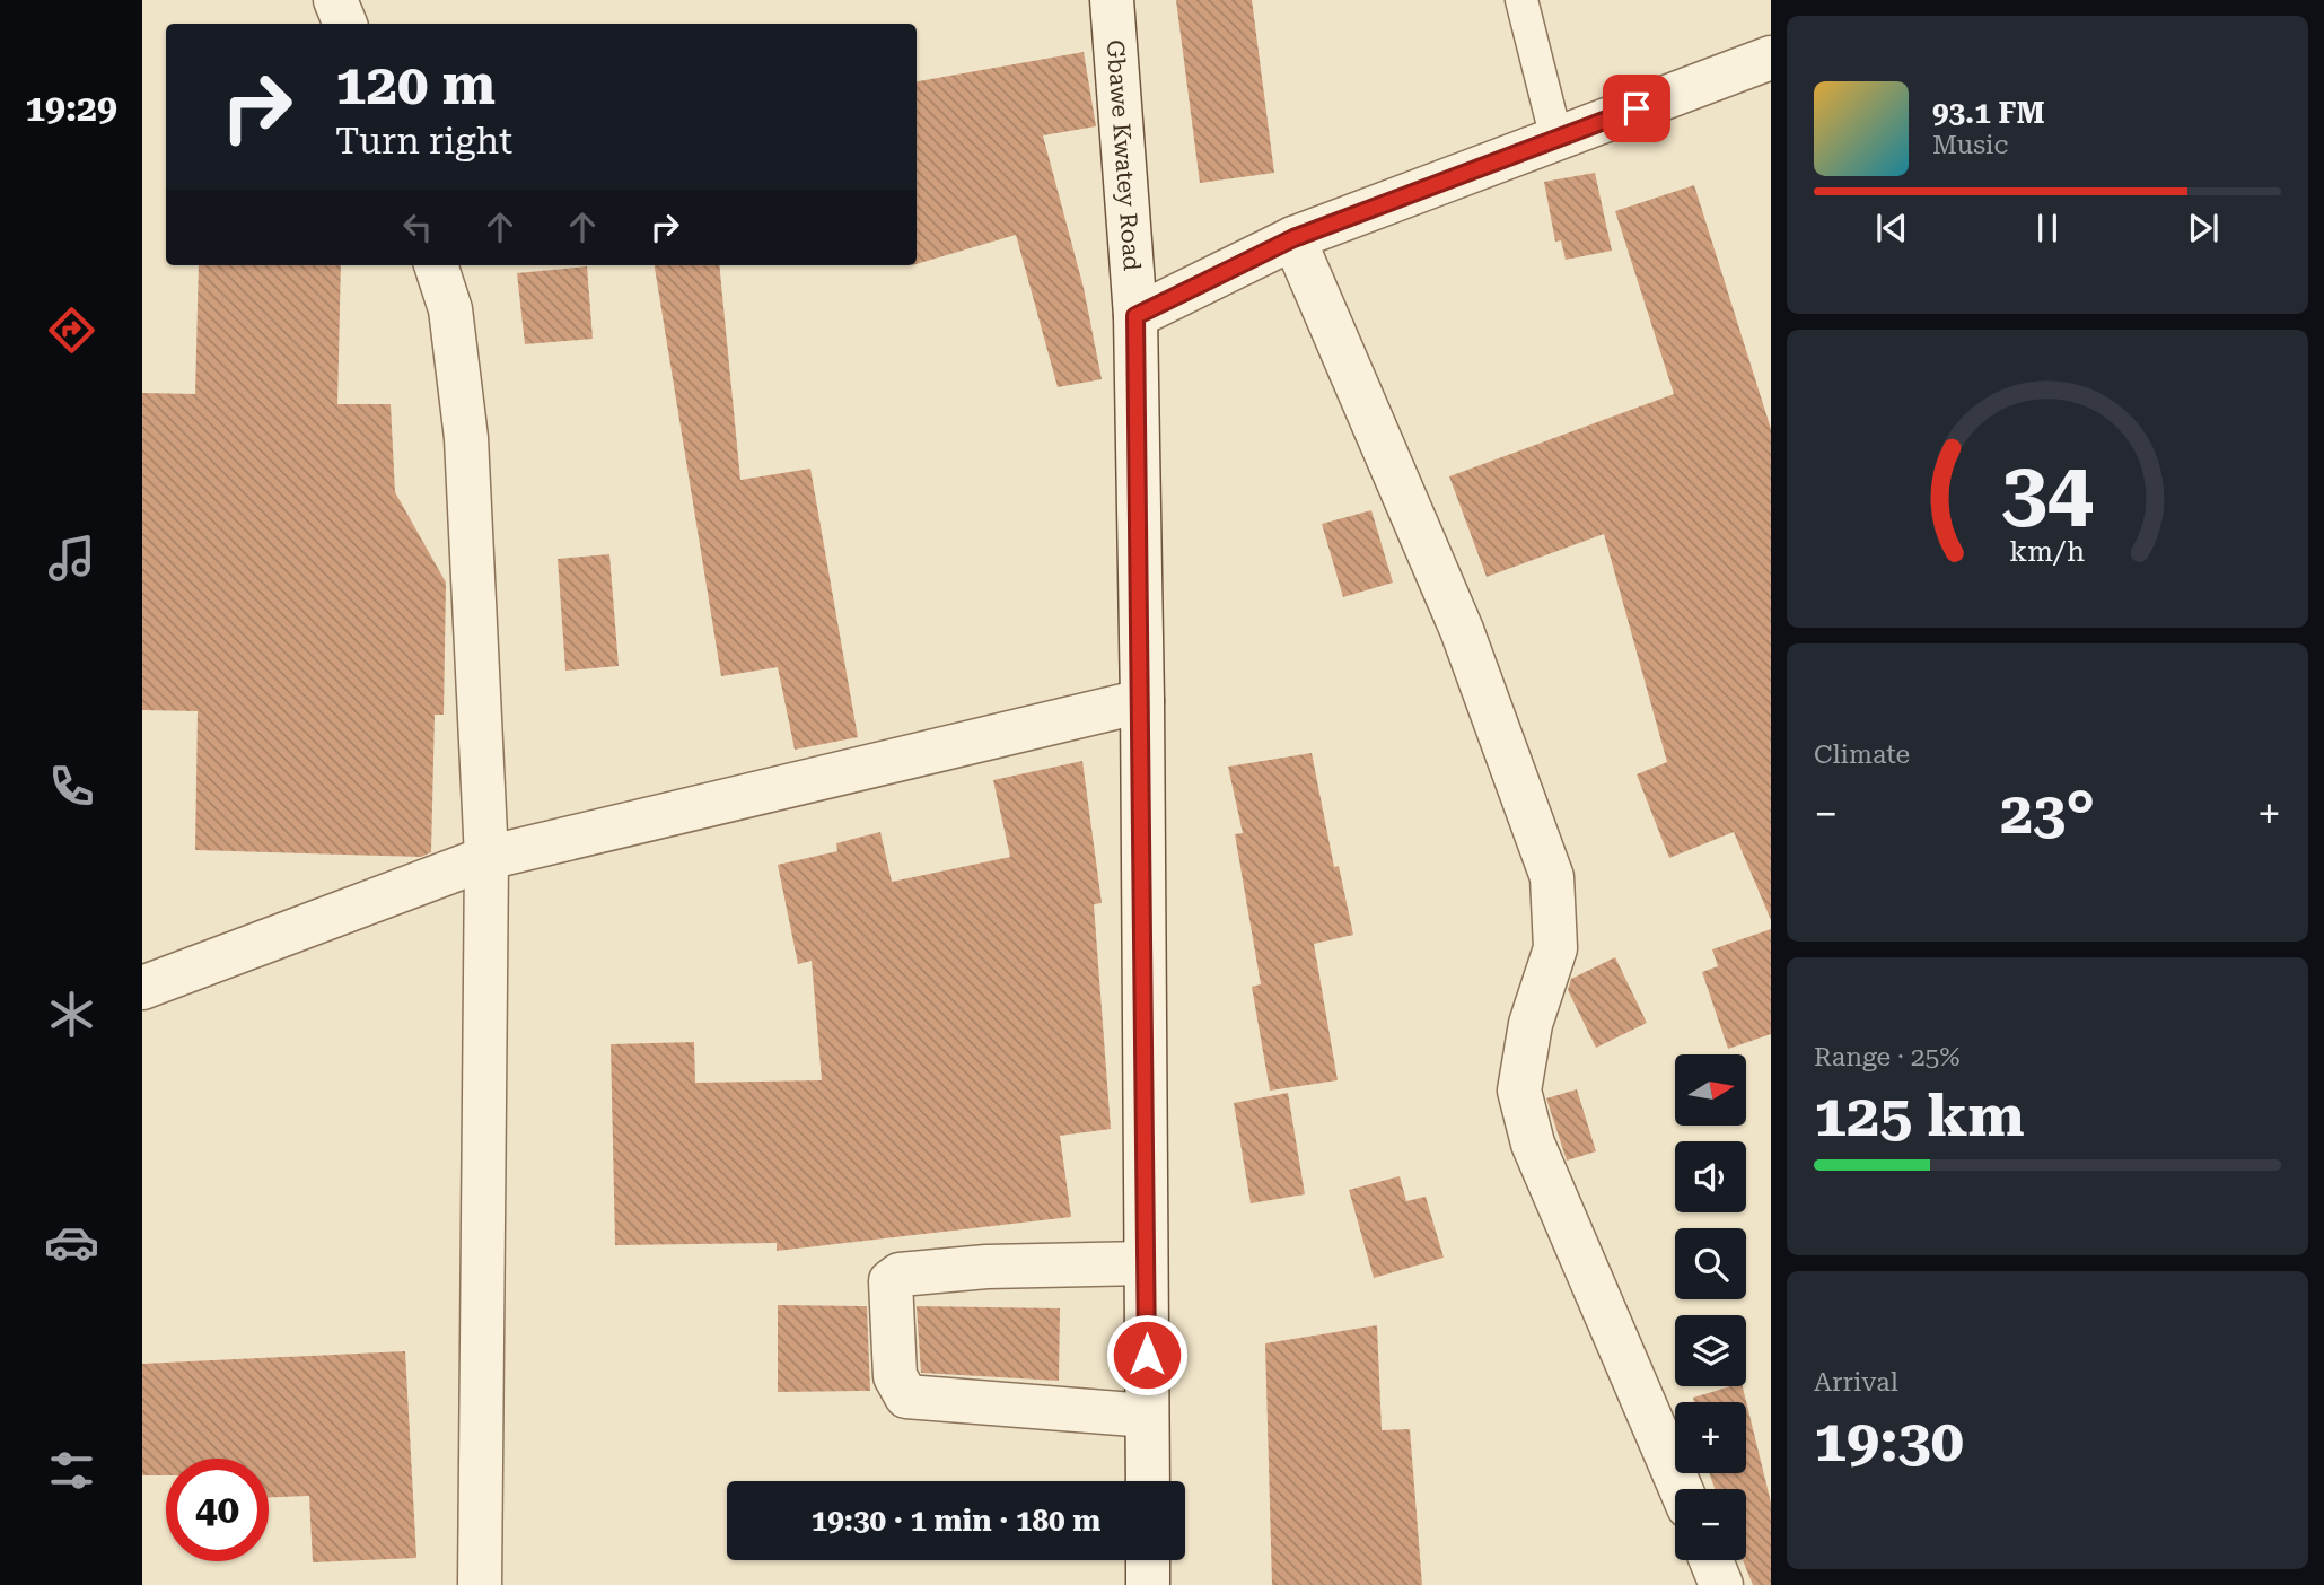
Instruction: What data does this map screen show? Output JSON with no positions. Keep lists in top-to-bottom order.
{
  "streets": {
    "street": ["Gbawe Kwatey Road"]
  },
  "north": "right",
  "page": {
    "tabs": "19:29",
    "turn": ["120 m", "Turn right"],
    "song": ["93.1 FM", "Music"],
    "tile": [
      "Climate",
      ["Range · 25%", "125 km"],
      ["Arrival", "19:30"]
    ],
    "heat": ["−", "23°", "+"],
    "map_buttons": ["+", "−"],
    "limit": "40",
    "trip": "19:30 · 1 min · 180 m",
    "gauge": ["34", "km/h"]
  }
}
